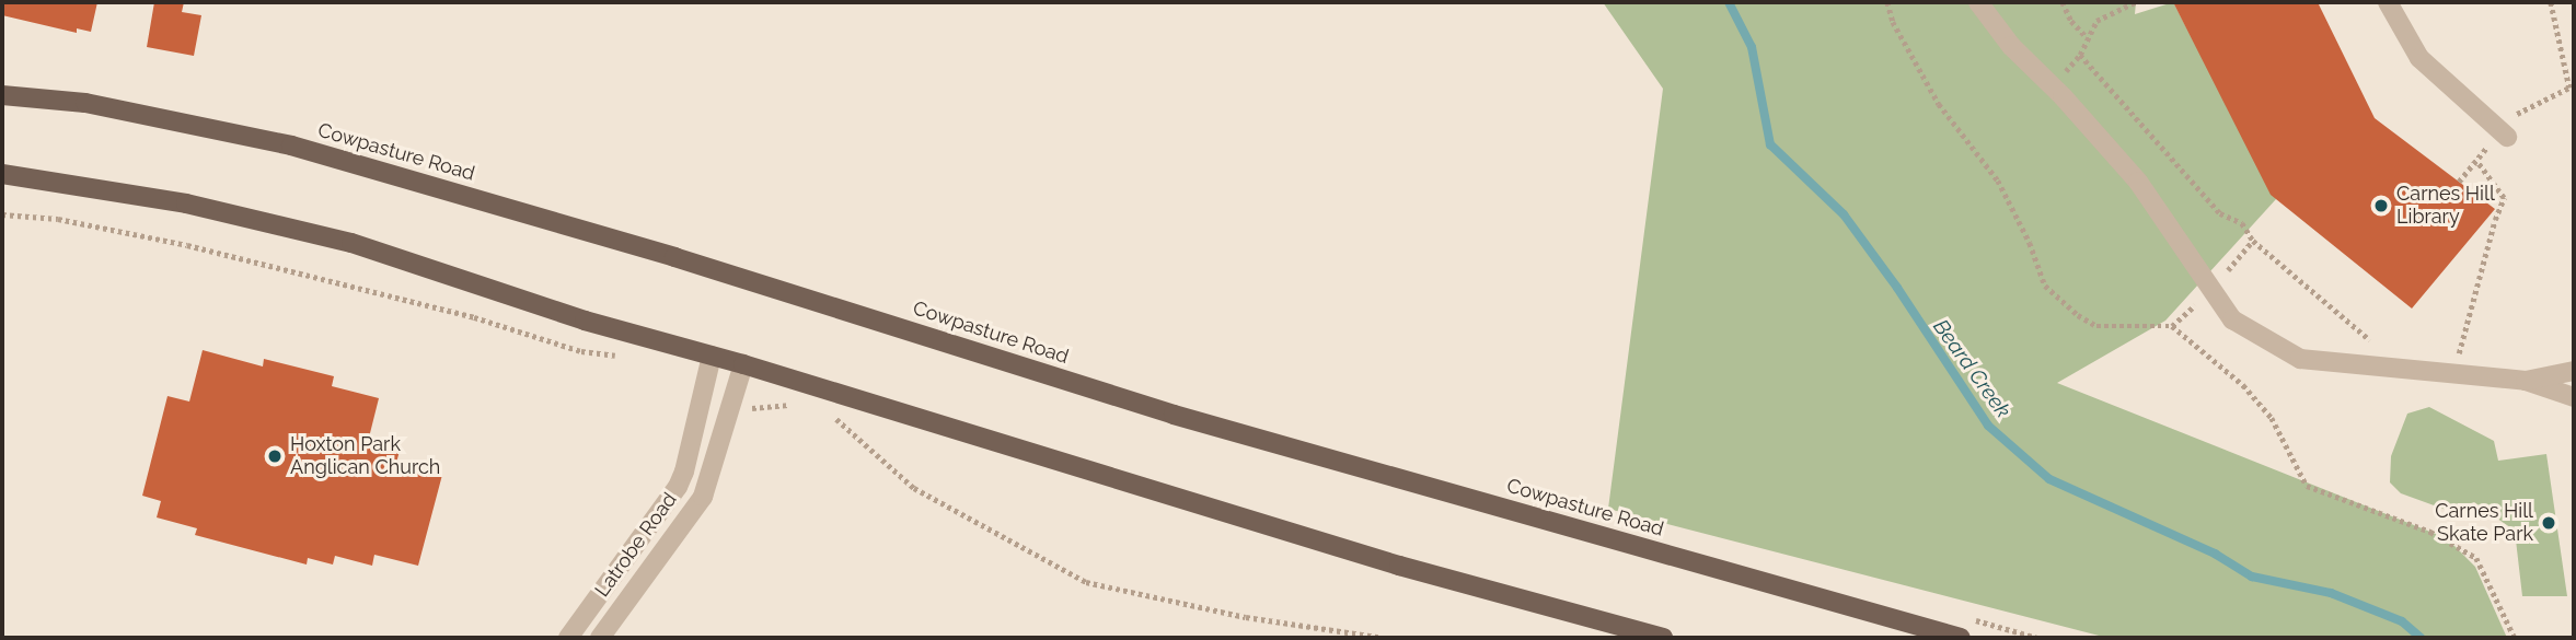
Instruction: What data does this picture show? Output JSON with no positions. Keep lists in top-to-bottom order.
{
  "streets": {
    "main road": ["Cowpasture Road"],
    "street": ["Latrobe Road"]
  },
  "water": ["Beard Creek"],
  "places": ["Carnes Hill Library", "Hoxton Park Anglican Church", "Carnes Hill Skate Park"]
}
